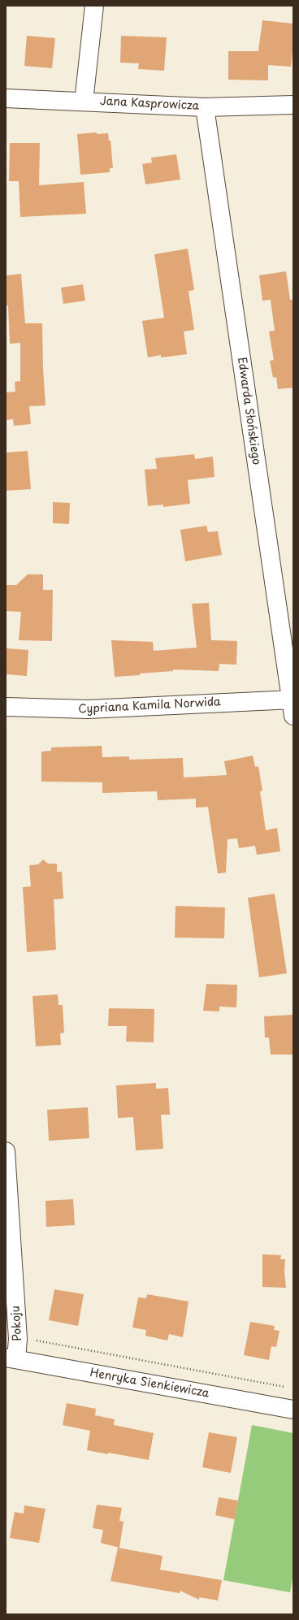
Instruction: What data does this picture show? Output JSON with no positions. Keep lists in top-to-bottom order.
{
  "streets": {
    "street": [
      "Jana Kasprowicza",
      "Edwarda Słońskiego",
      "Cypriana Kamila Norwida",
      "Pokoju",
      "Henryka Sienkiewicza"
    ]
  },
  "crossings": [
    ["Jana Kasprowicza", "Edwarda Słońskiego"],
    ["Edwarda Słońskiego", "Cypriana Kamila Norwida"],
    ["Pokoju", "Henryka Sienkiewicza"]
  ]
}
